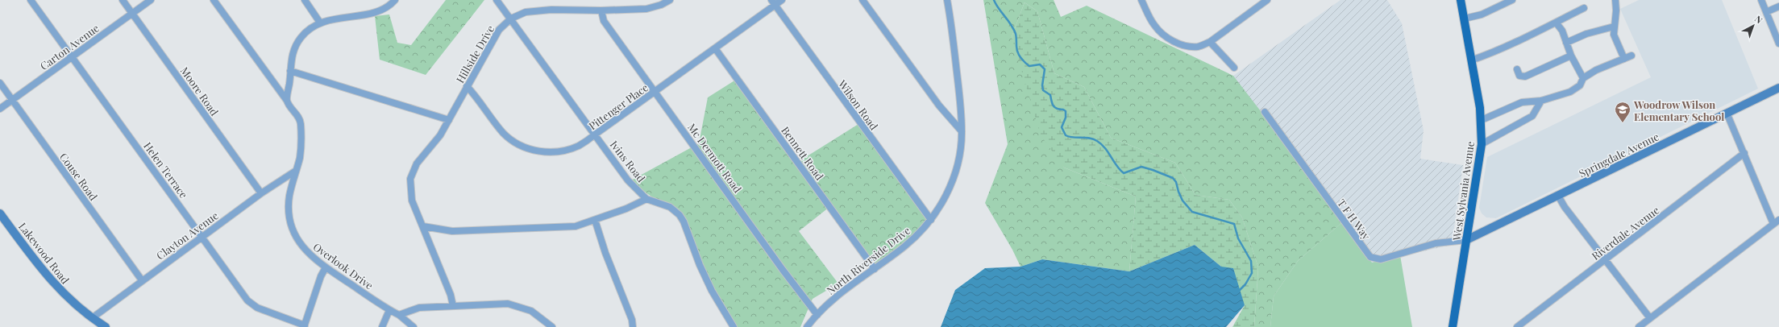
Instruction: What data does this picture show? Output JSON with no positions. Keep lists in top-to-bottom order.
{
  "streets": {
    "main road": ["West Sylvania Avenue"],
    "street": [
      "Carton Avenue",
      "Hillside Drive",
      "Moore Road",
      "Wilson Road",
      "Pittenger Place",
      "Bennett Road",
      "Springdale Avenue",
      "Mc Dermott Road",
      "Ivins Road",
      "Helen Terrace",
      "Couse Road",
      "T F H Way",
      "Riverdale Avenue",
      "Clayton Avenue",
      "Lakewood Road",
      "North Riverside Drive",
      "Overlook Drive"
    ]
  },
  "crossings": [
    ["Carton Avenue", "Moore Road"],
    ["Carton Avenue", "Helen Terrace"],
    ["Carton Avenue", "Couse Road"],
    ["Hillside Drive", "Pittenger Place"],
    ["Hillside Drive", "Mc Dermott Road"],
    ["Hillside Drive", "Ivins Road"],
    ["Moore Road", "Clayton Avenue"],
    ["Wilson Road", "Pittenger Place"],
    ["Wilson Road", "North Riverside Drive"],
    ["Pittenger Place", "Bennett Road"],
    ["Pittenger Place", "Mc Dermott Road"],
    ["Pittenger Place", "Ivins Road"],
    ["Bennett Road", "North Riverside Drive"],
    ["Springdale Avenue", "West Sylvania Avenue"],
    ["Springdale Avenue", "T F H Way"],
    ["Mc Dermott Road", "North Riverside Drive"],
    ["Helen Terrace", "Clayton Avenue"],
    ["Couse Road", "Clayton Avenue"],
    ["West Sylvania Avenue", "T F H Way"],
    ["Clayton Avenue", "Lakewood Road"],
    ["Clayton Avenue", "Overlook Drive"]
  ],
  "places": {
    "school or university": ["Woodrow Wilson Elementary School"]
  },
  "north": "top right"
}
